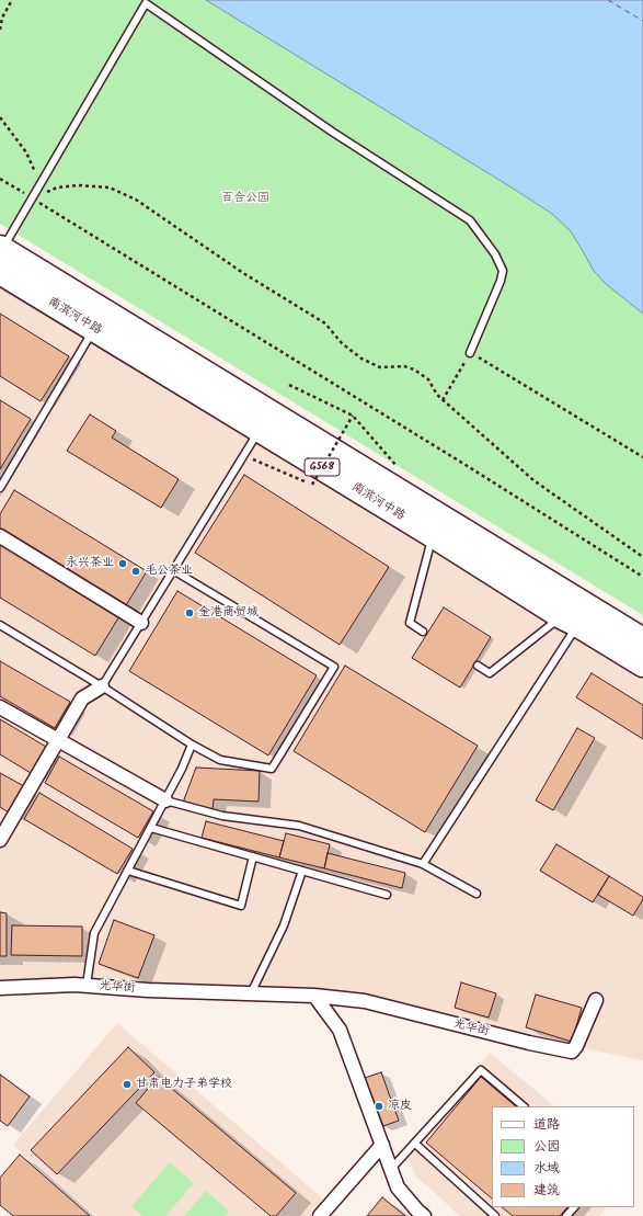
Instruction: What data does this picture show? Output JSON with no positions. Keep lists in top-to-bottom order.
{
  "streets": {
    "highway": ["南滨河中路", "G568"],
    "street": ["光华街"]
  },
  "parks": ["百合公园"],
  "places": [
    "永兴茶业",
    "毛公茶业",
    "金港商贸城",
    "甘肃电力子弟学校",
    "凉皮"
  ],
  "legend": [
    "道路",
    "公园",
    "水域",
    "建筑"
  ]
}
